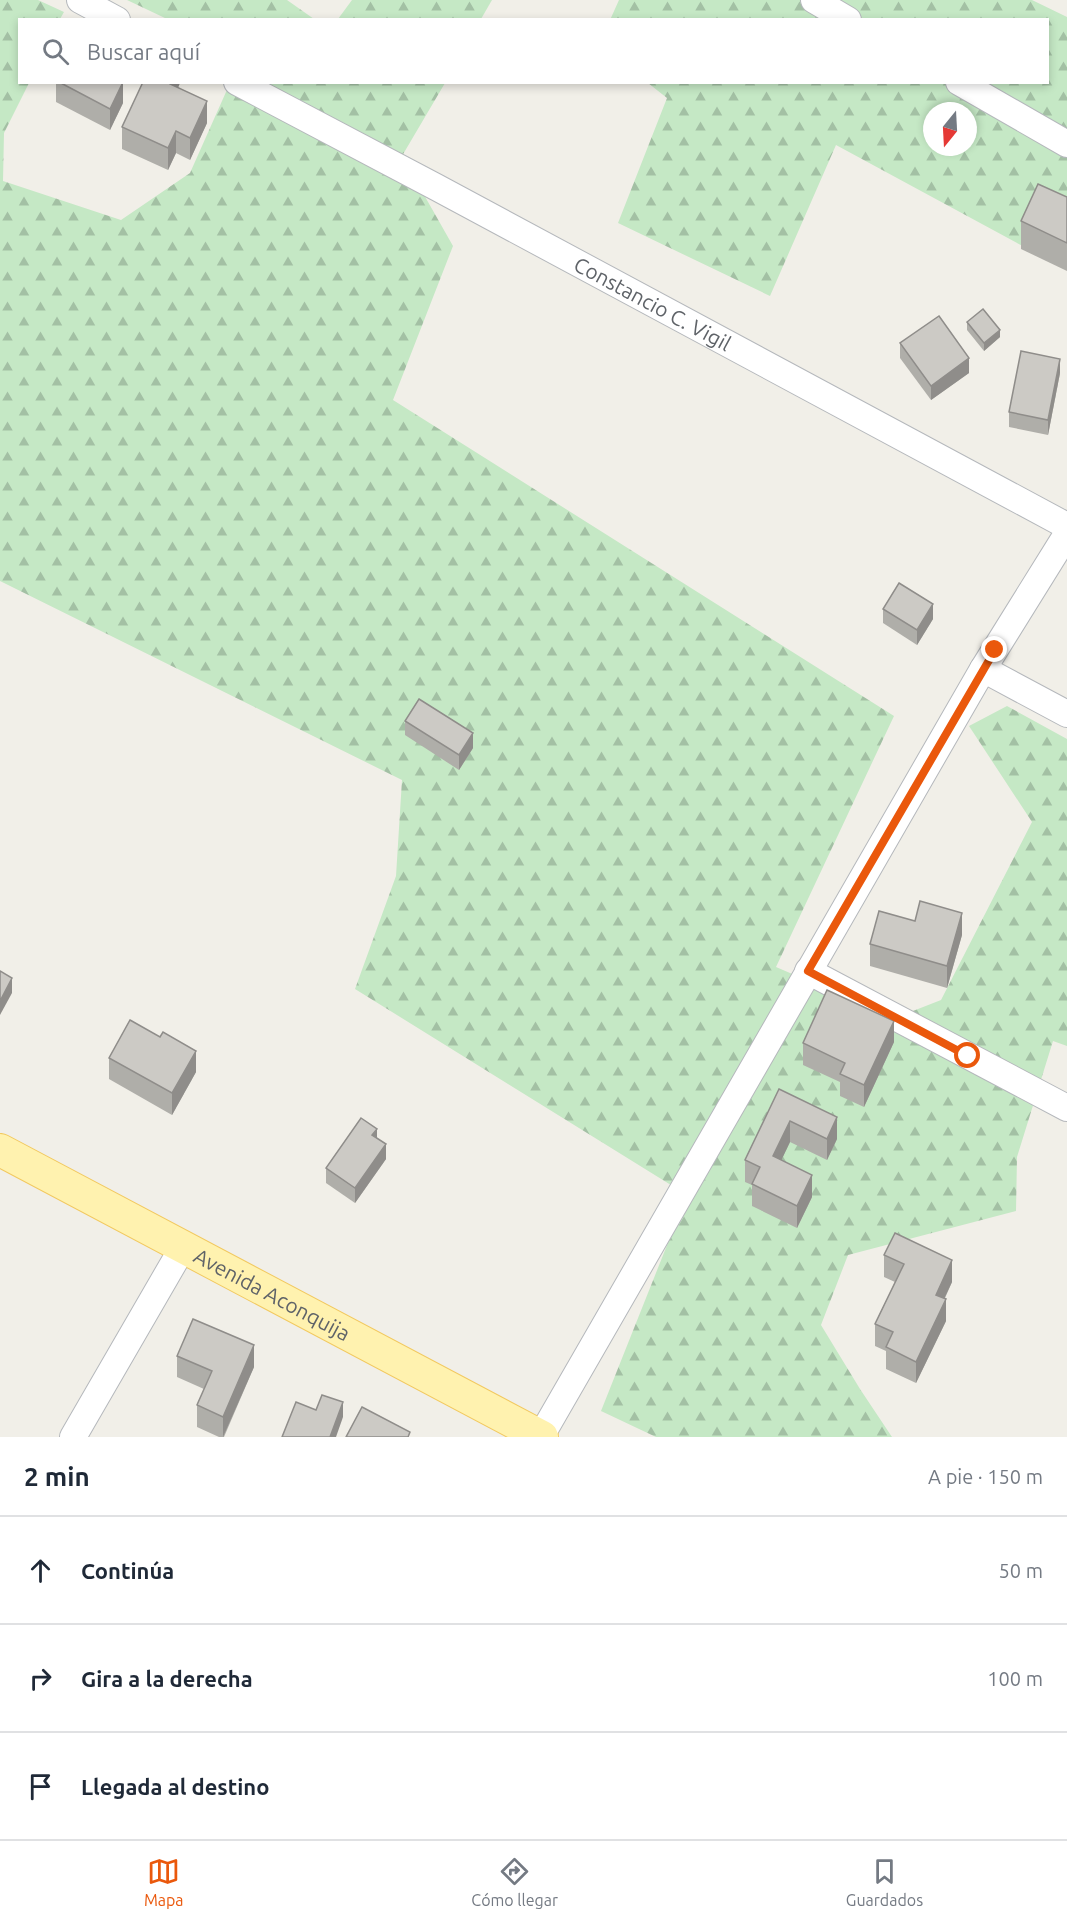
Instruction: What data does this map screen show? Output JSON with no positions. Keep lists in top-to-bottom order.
{
  "streets": {
    "main road": ["Avenida Aconquija"],
    "street": ["Constancio C. Vigil"]
  },
  "north": "bottom",
  "page": {
    "search": "Buscar aquí",
    "heading": ["2 min", "A pie · 150 m"],
    "list": [
      ["Continúa", "50 m"],
      ["Gira a la derecha", "100 m"],
      "Llegada al destino"
    ],
    "nav": ["Mapa", "Cómo llegar", "Guardados"]
  }
}
